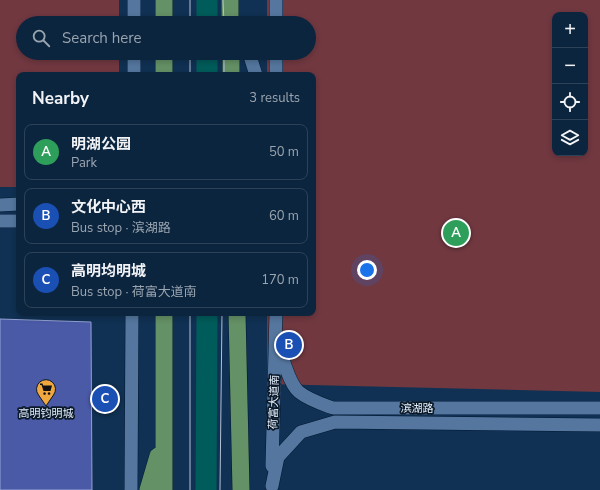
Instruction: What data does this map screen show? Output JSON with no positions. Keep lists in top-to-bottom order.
{
  "streets": {
    "street": ["荷富大道南", "滨湖路"]
  },
  "crossings": [
    ["荷富大道南", "滨湖路"]
  ],
  "places": {
    "supermarket": ["高明钧明城"]
  },
  "page": {
    "map_buttons": ["+", "−"],
    "search": "Search here",
    "heading": ["Nearby", "3 results"],
    "list": [
      {
        "mark": "A",
        "name": "明湖公园",
        "note": "Park",
        "value": "50 m"
      },
      {
        "mark": "B",
        "name": "文化中心西",
        "note": "Bus stop · 滨湖路",
        "value": "60 m"
      },
      {
        "mark": "C",
        "name": "高明均明城",
        "note": "Bus stop · 荷富大道南",
        "value": "170 m"
      }
    ],
    "pins": ["A", "B", "C"]
  }
}
